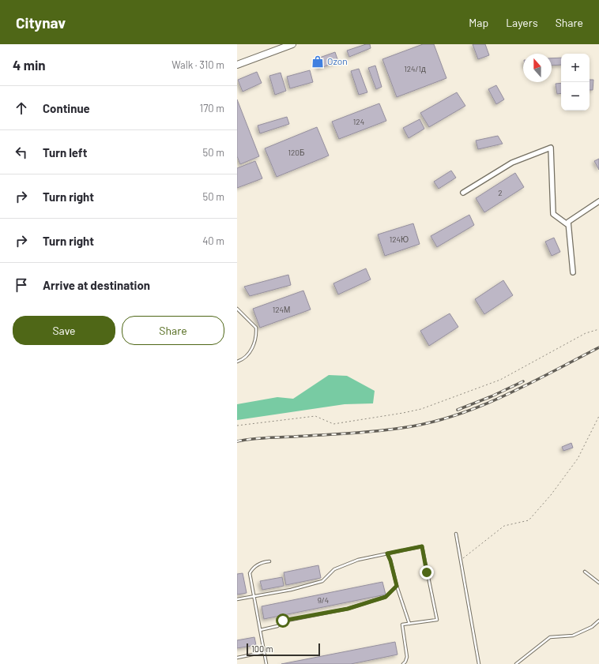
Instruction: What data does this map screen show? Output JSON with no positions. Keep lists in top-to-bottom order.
{
  "places": {
    "shop": ["Ozon"]
  },
  "house_numbers": [
    "124/1д",
    "124",
    "120Б",
    "2",
    "124Ю",
    "124М",
    "9/4"
  ],
  "scale_bar": "100 m",
  "north": "top",
  "page": {
    "header": "Citynav",
    "nav": ["Map", "Layers", "Share"],
    "heading": ["4 min", "Walk · 310 m"],
    "map_buttons": ["+", "−"],
    "list": [
      ["Continue", "170 m"],
      ["Turn left", "50 m"],
      ["Turn right", "50 m"],
      ["Turn right", "40 m"],
      "Arrive at destination"
    ],
    "buttons": ["Save", "Share"],
    "scale": "100 m"
  }
}
